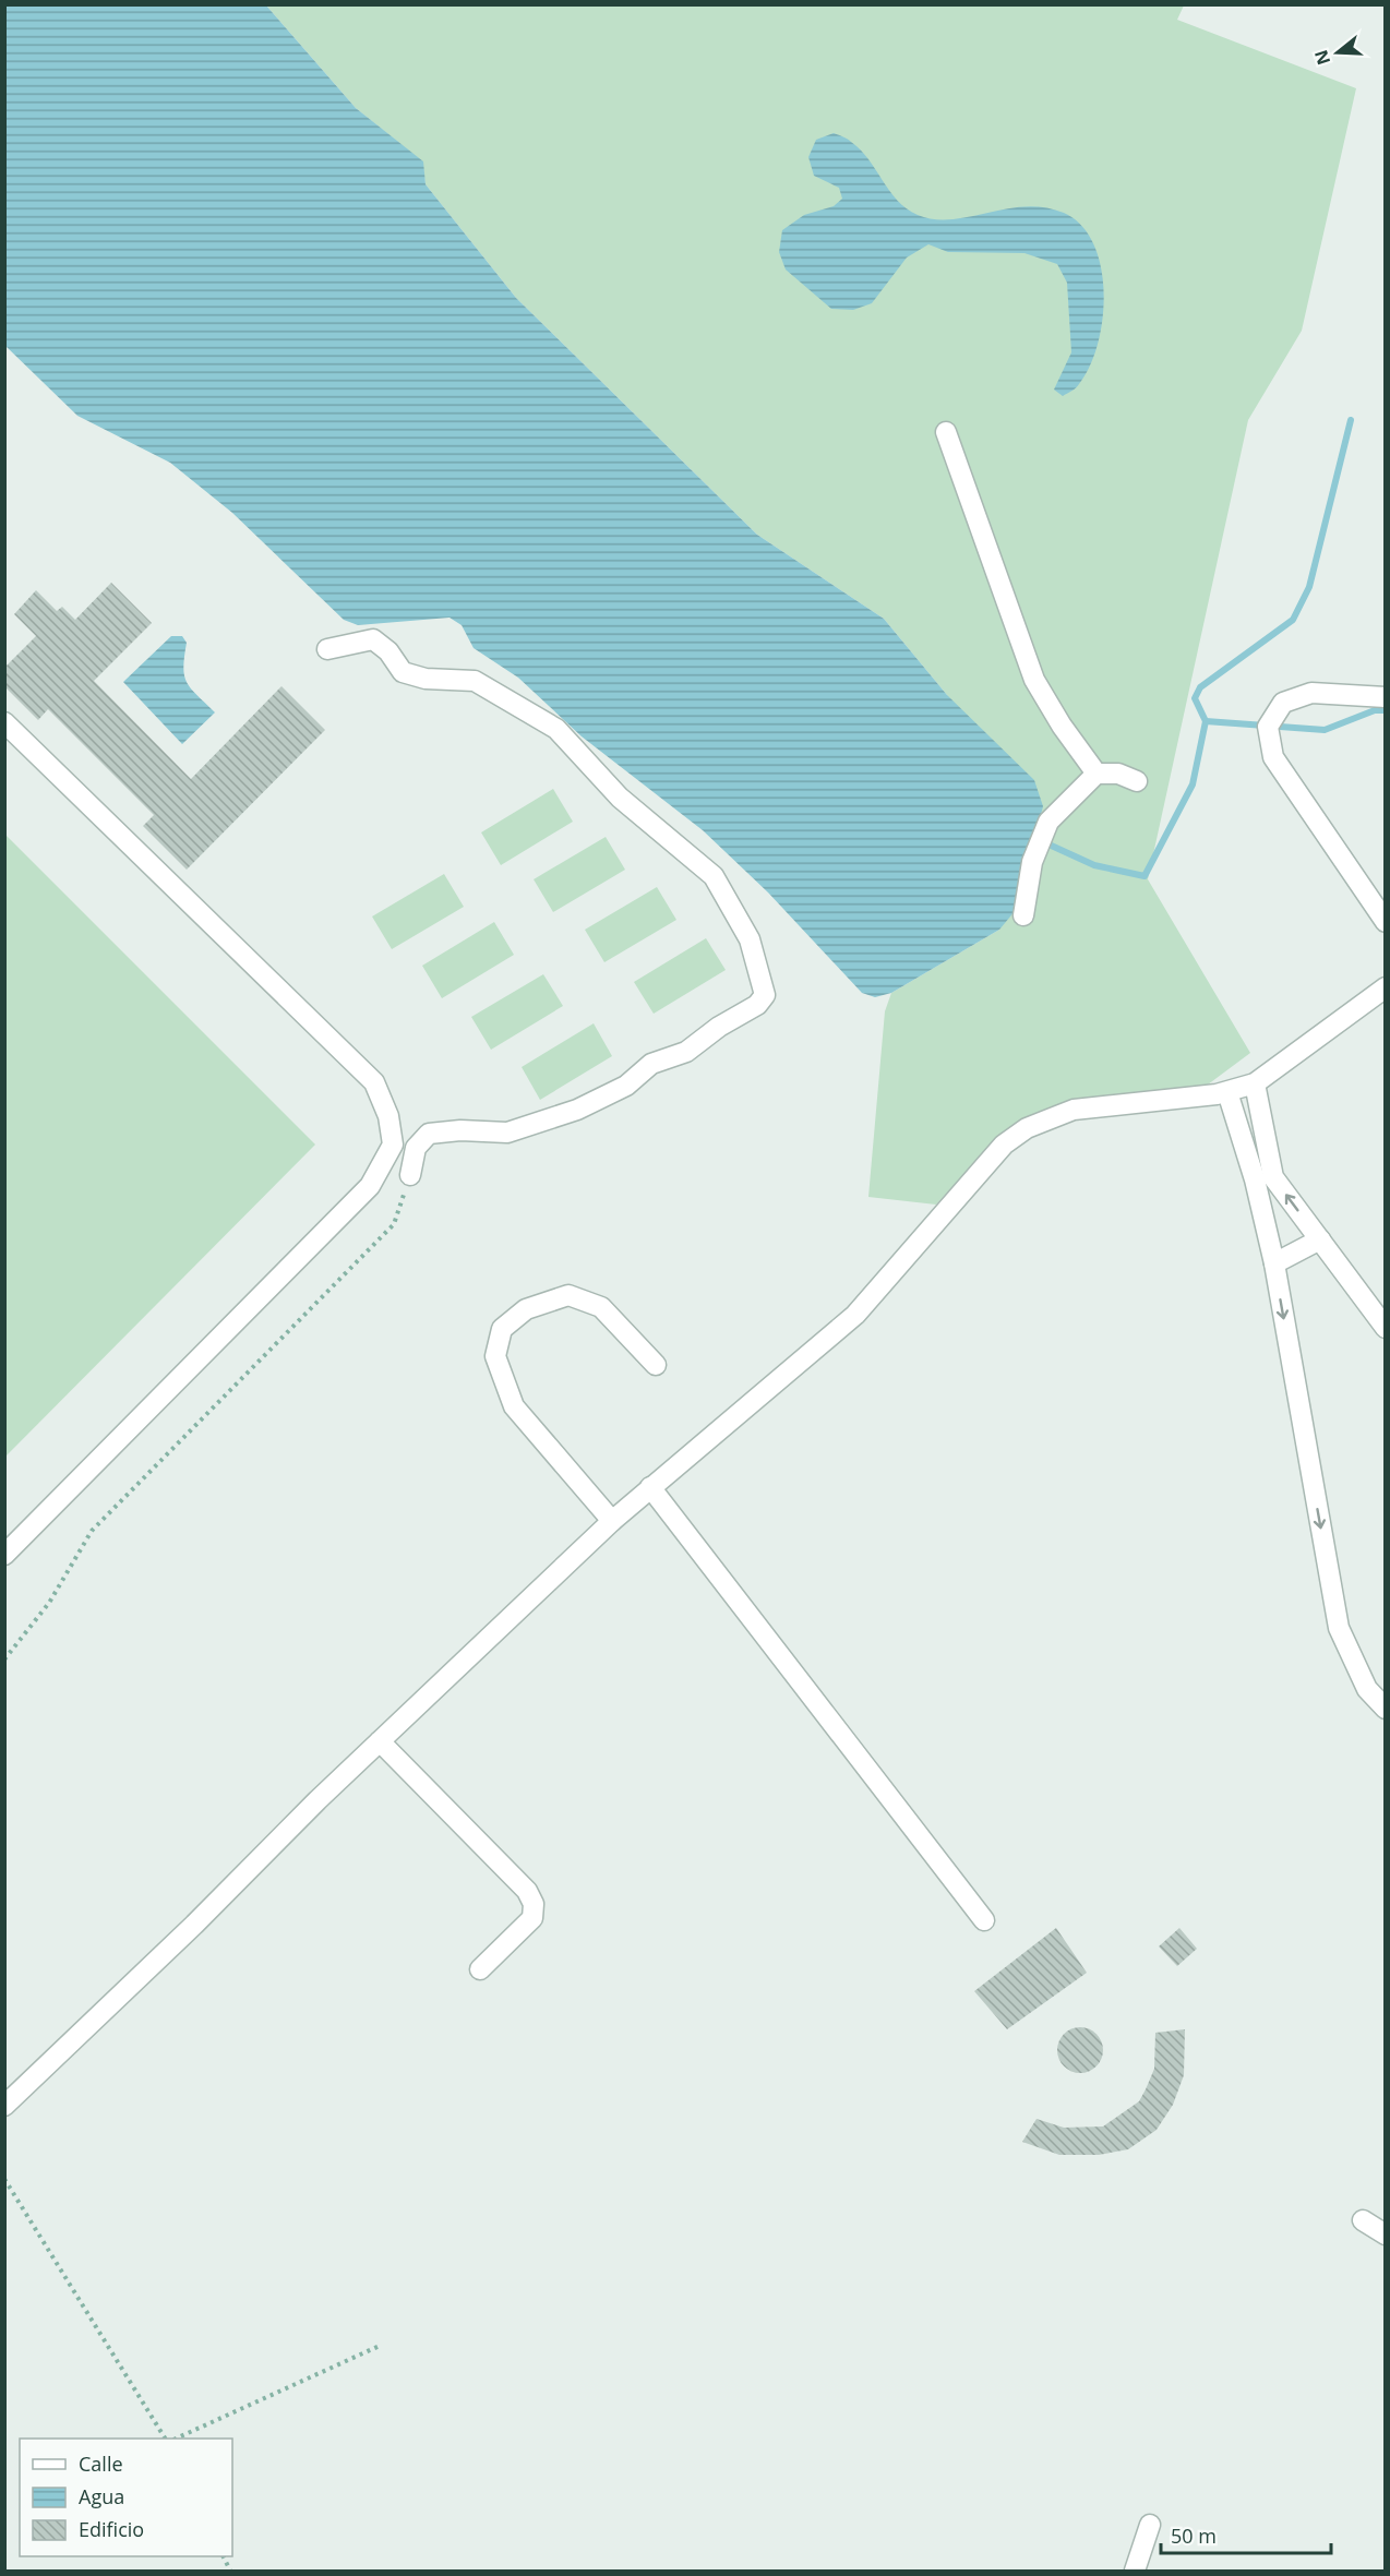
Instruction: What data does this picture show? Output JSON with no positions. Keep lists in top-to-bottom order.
{
  "legend": ["Calle", "Agua", "Edificio"],
  "scale_bar": "50 m",
  "north": "left"
}
